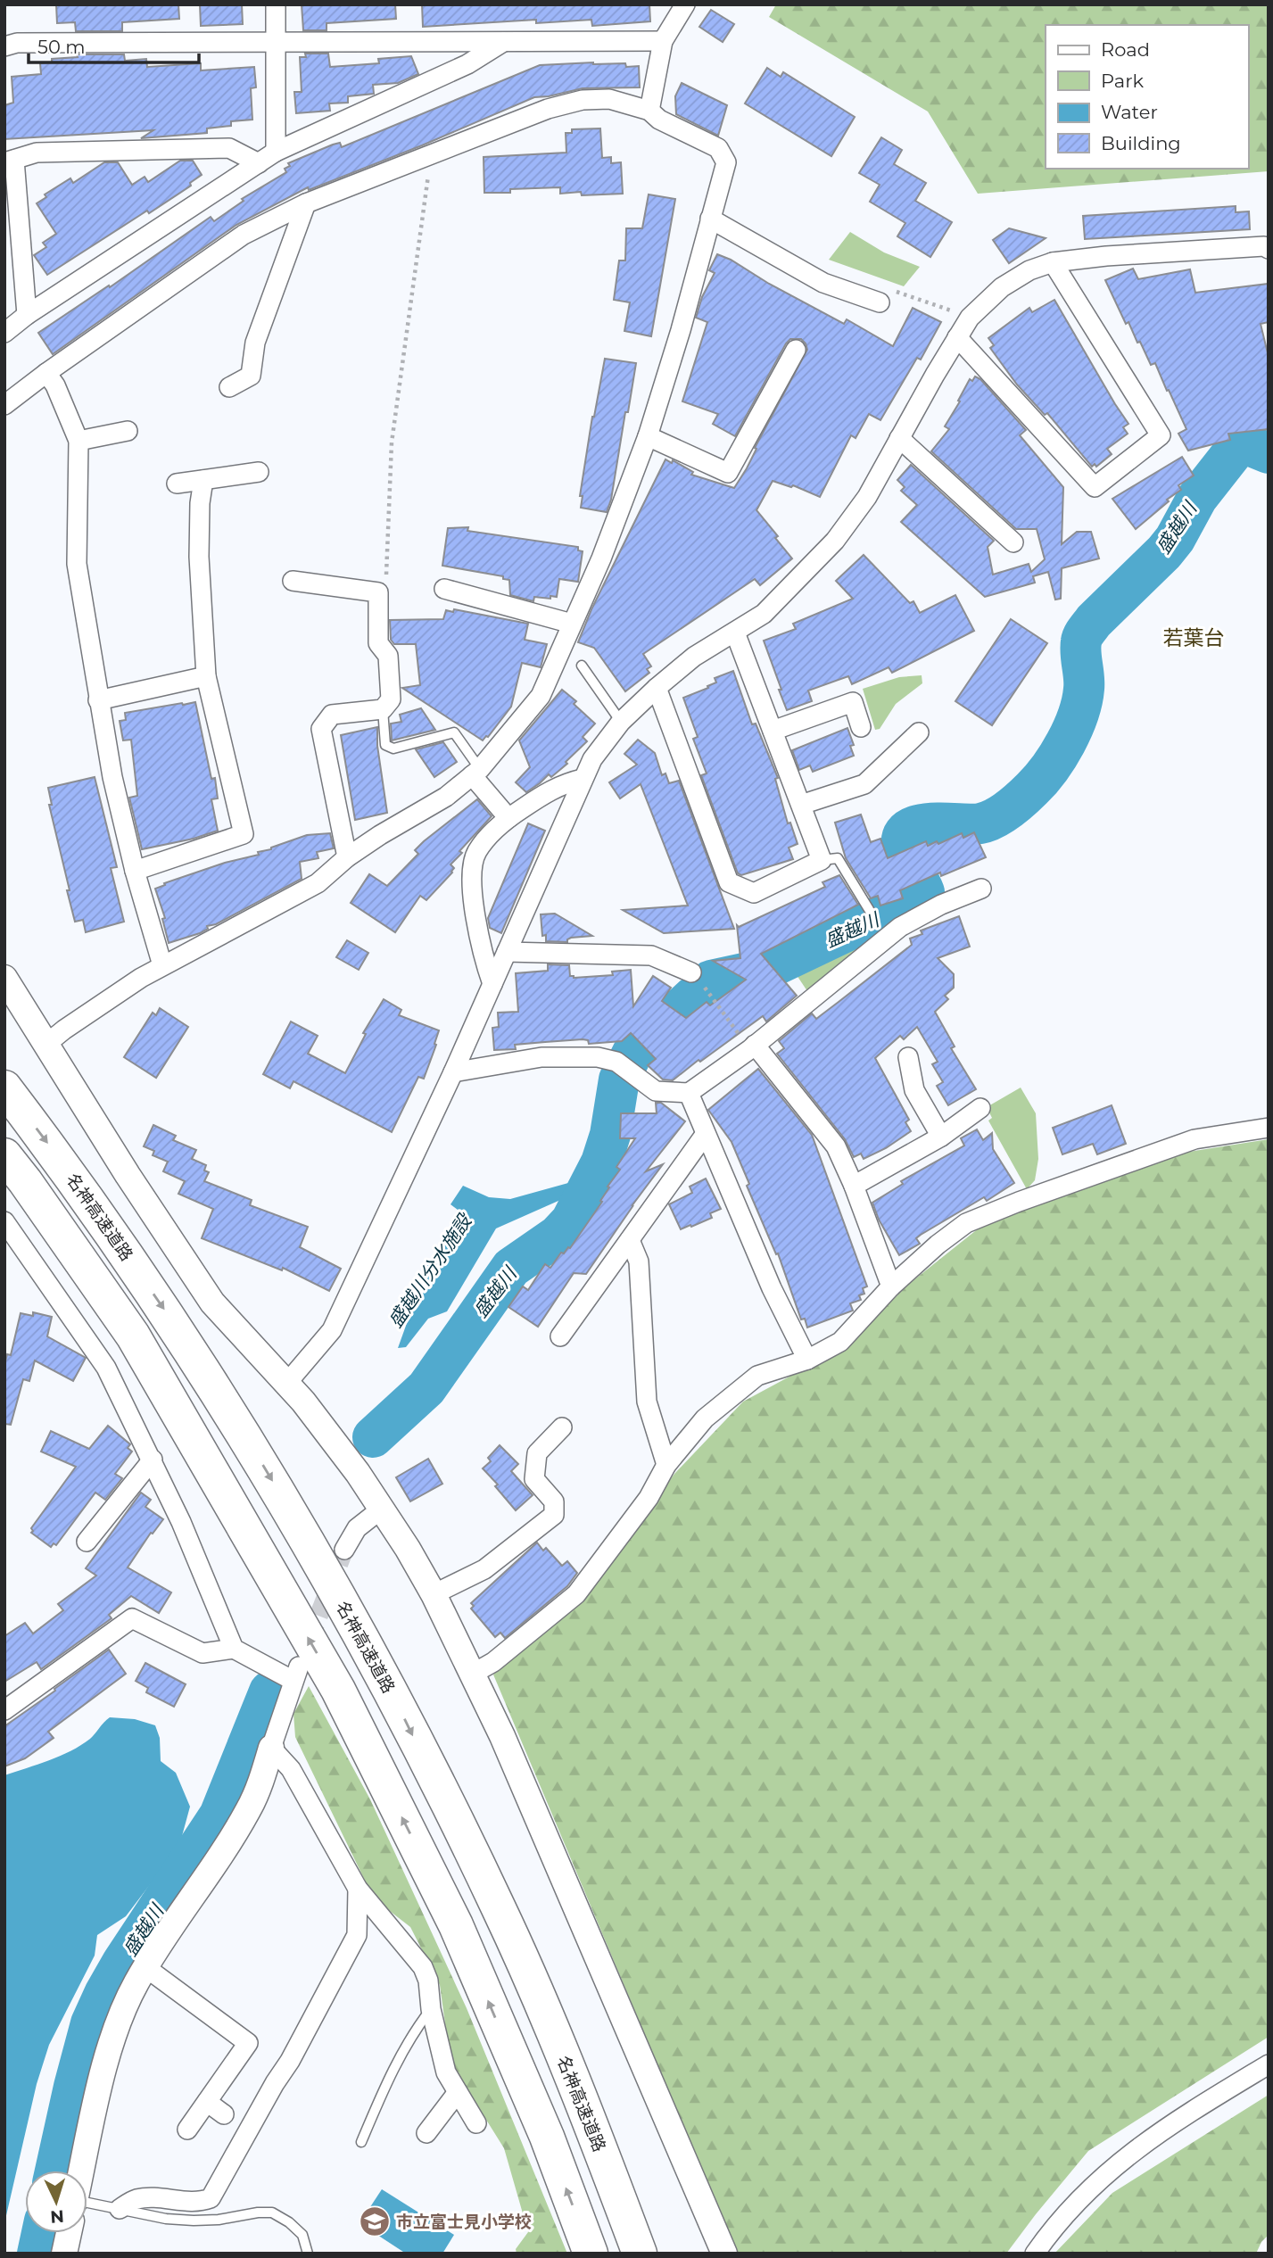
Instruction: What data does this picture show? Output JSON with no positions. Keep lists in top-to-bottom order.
{
  "streets": {
    "highway": ["名神高速道路"]
  },
  "districts": ["若葉台"],
  "water": ["盛越川", "盛越川分水施設"],
  "places": {
    "school or university": ["市立富士見小学校"]
  },
  "legend": [
    "Road",
    "Park",
    "Water",
    "Building"
  ],
  "scale_bar": "50 m",
  "north": "bottom"
}
